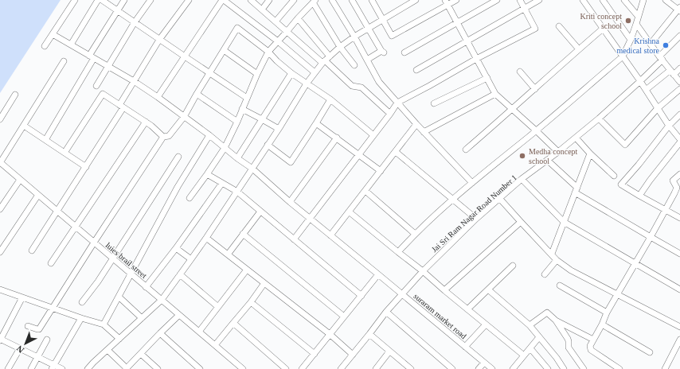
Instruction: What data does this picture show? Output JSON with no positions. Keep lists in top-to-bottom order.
{
  "streets": {
    "street": ["Jai Sri Ram Nagar Road Number 1", "luies brail street", "suraram market road"]
  },
  "crossings": [
    ["Jai Sri Ram Nagar Road Number 1", "suraram market road"]
  ],
  "places": ["Kriti concept school", "Krishna medical store", "Medha concept school"],
  "north": "bottom left"
}
